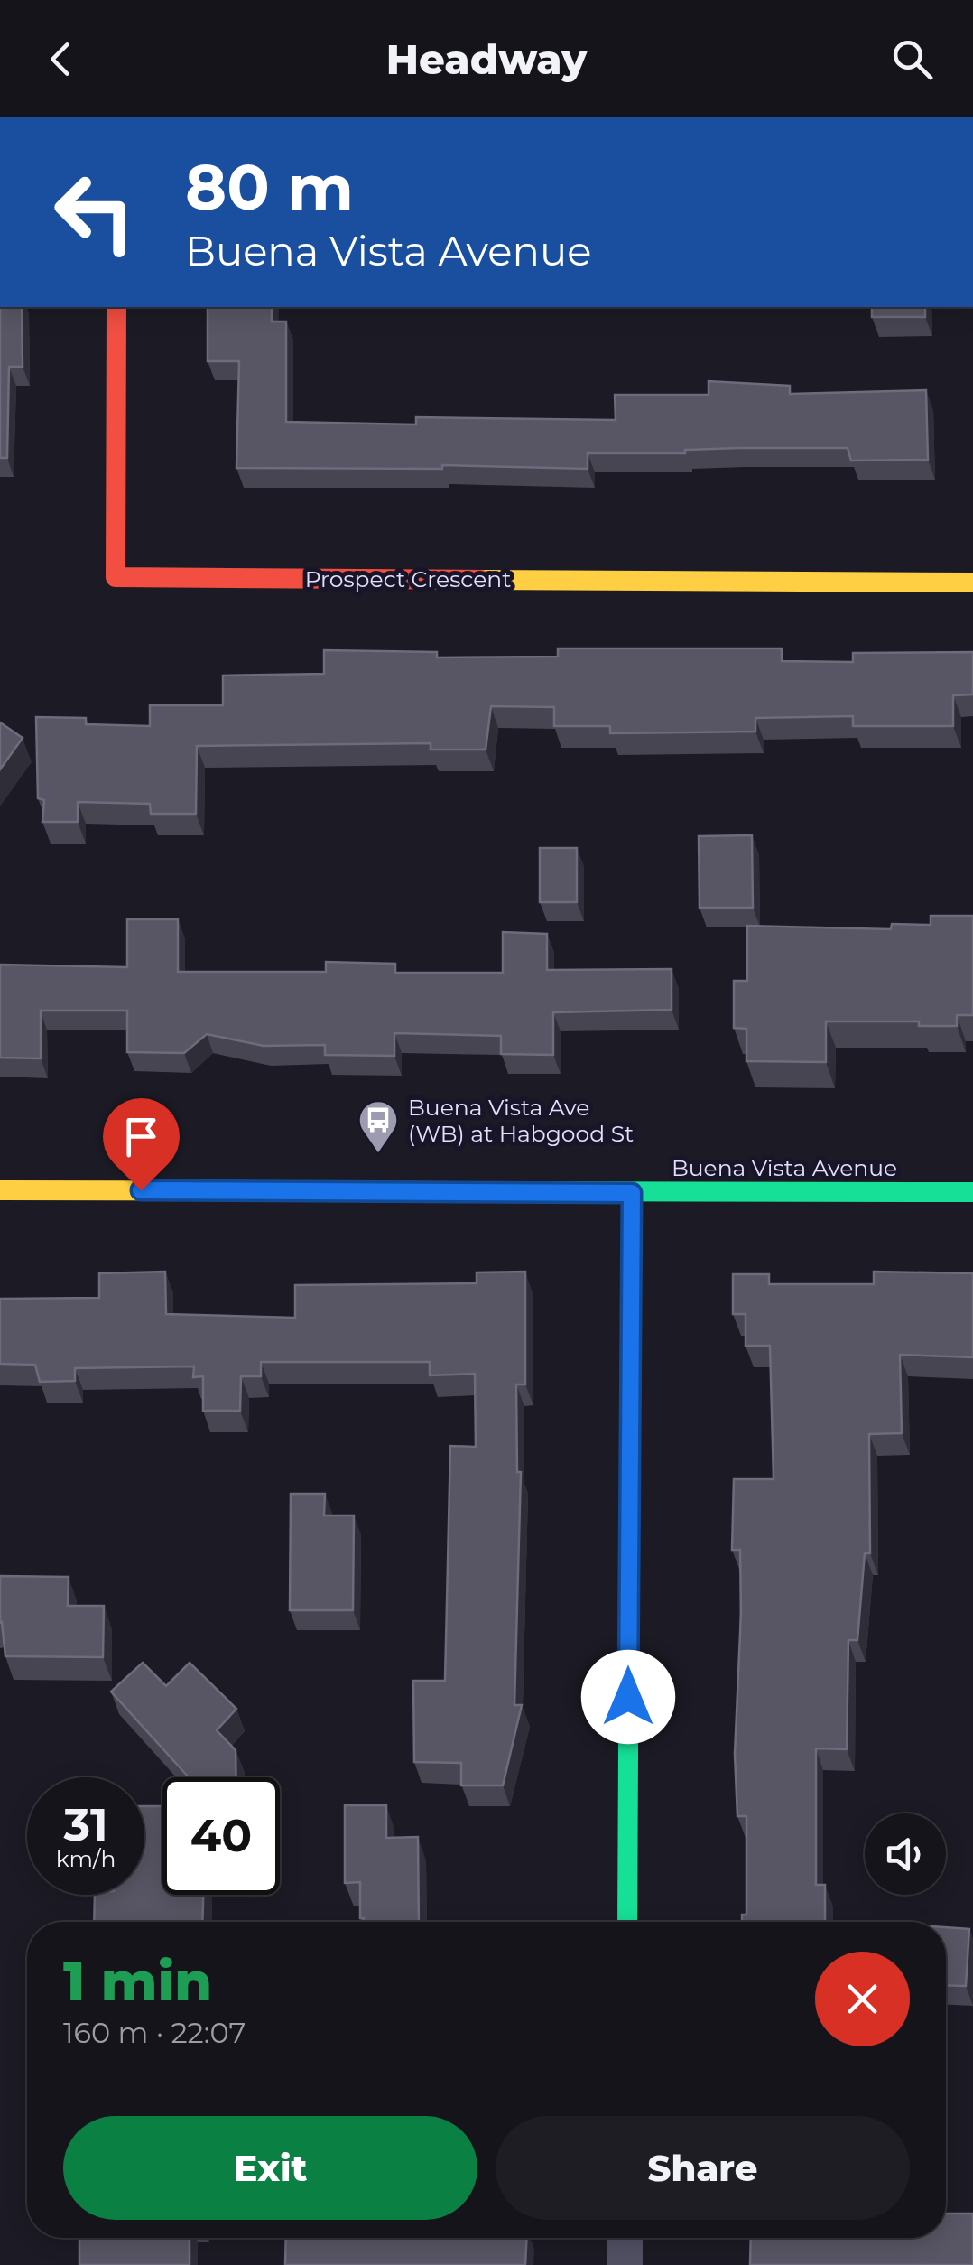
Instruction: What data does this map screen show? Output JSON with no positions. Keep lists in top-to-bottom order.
{
  "streets": {
    "street": ["Prospect Crescent", "Buena Vista Avenue"]
  },
  "places": {
    "bus stop": ["Buena Vista Ave (WB) at Habgood St"]
  },
  "page": {
    "header": "Headway",
    "turn": ["80 m", "Buena Vista Avenue"],
    "speed": "31 km/h",
    "limit": "40",
    "heading": ["1 min", "160 m · 22:07"],
    "buttons": ["Exit", "Share"]
  }
}
